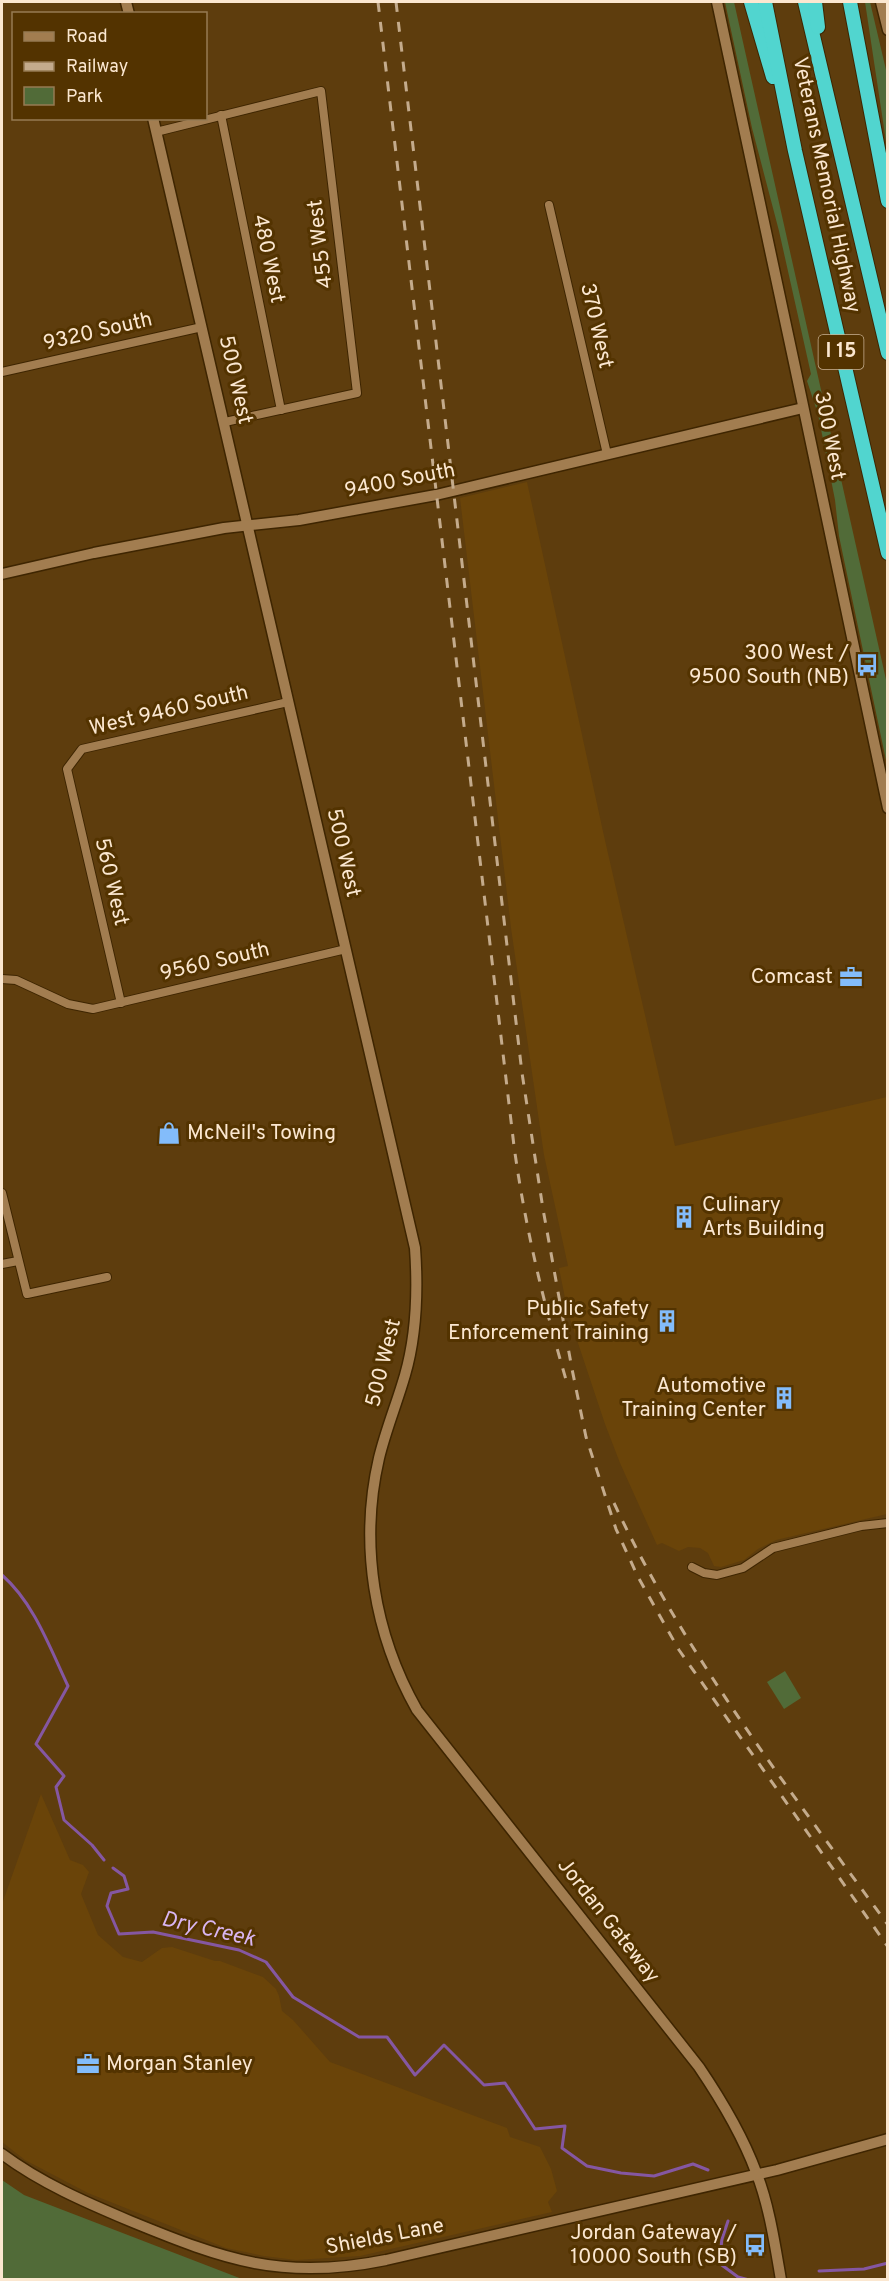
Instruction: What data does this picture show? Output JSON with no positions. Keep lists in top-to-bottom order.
{
  "streets": {
    "highway": ["Veterans Memorial Highway", "I 15"],
    "main road": [
      "500 West",
      "300 West",
      "9400 South",
      "Jordan Gateway",
      "Shields Lane"
    ],
    "street": [
      "455 West",
      "480 West",
      "370 West",
      "9320 South",
      "West 9460 South",
      "560 West",
      "9560 South"
    ]
  },
  "crossings": [
    ["455 West", "480 West"],
    ["370 West", "9400 South"],
    ["9320 South", "500 West"],
    ["500 West", "9400 South"],
    ["500 West", "West 9460 South"],
    ["500 West", "9560 South"],
    ["500 West", "Jordan Gateway"],
    ["300 West", "9400 South"],
    ["West 9460 South", "560 West"],
    ["560 West", "9560 South"],
    ["Jordan Gateway", "Shields Lane"]
  ],
  "water": ["Dry Creek"],
  "places": {
    "bus stop": ["300 West / 9500 South (NB)", "Jordan Gateway / 10000 South (SB)"],
    "office": ["Comcast", "Morgan Stanley"],
    "shop": ["McNeil's Towing"],
    "building": ["Culinary Arts Building", "Public Safety Enforcement Training", "Automotive Training Center"]
  },
  "legend": ["Road", "Railway", "Park"]
}
